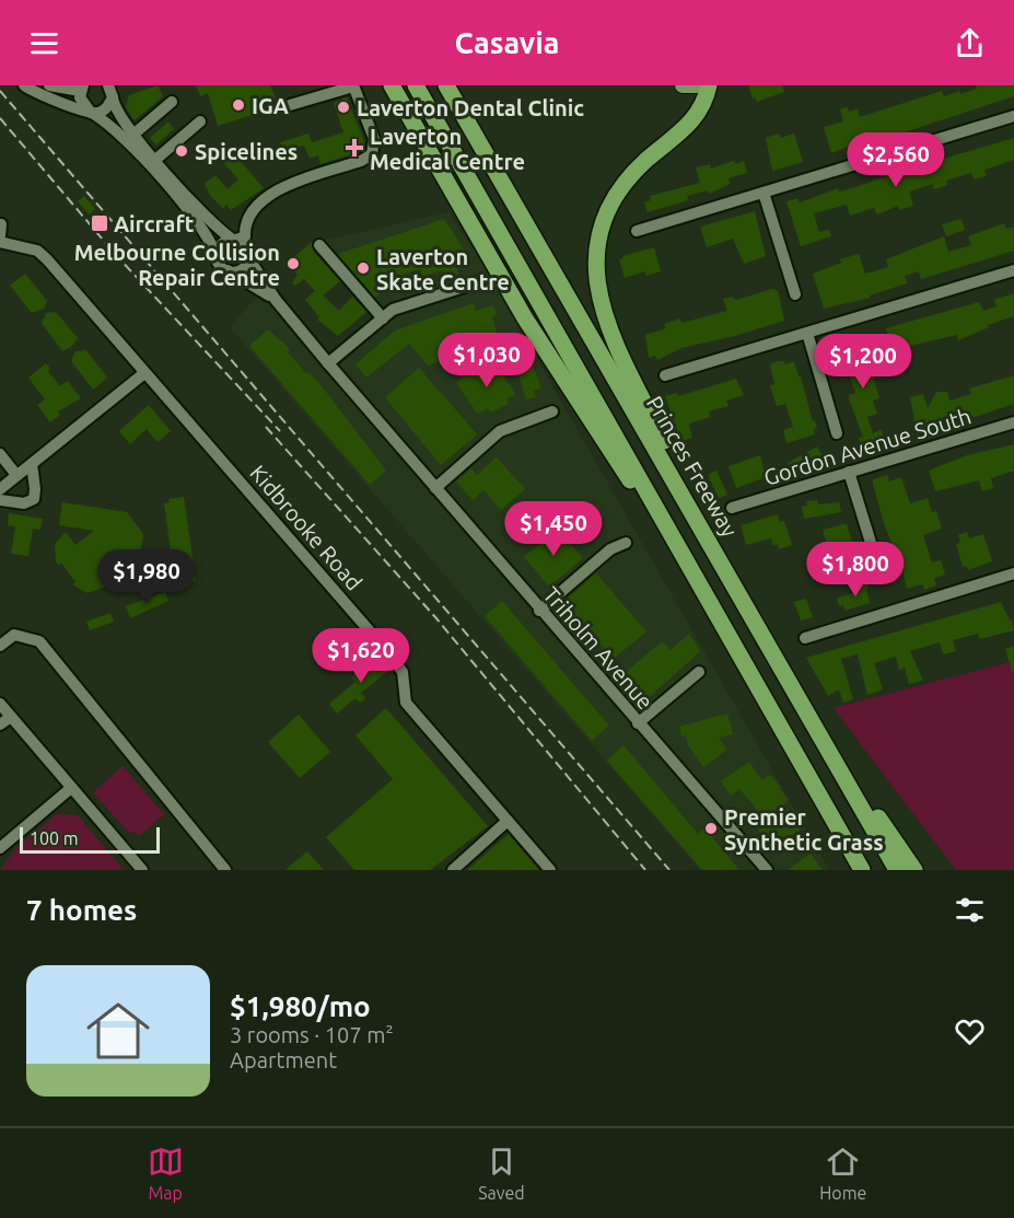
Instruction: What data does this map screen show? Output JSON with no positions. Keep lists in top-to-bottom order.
{
  "streets": {
    "highway": ["Princes Freeway"],
    "street": ["Gordon Avenue South", "Kidbrooke Road", "Triholm Avenue"]
  },
  "places": {
    "other": [
      "IGA",
      "Laverton Dental Clinic",
      "Spicelines",
      "Melbourne Collision Repair Centre",
      "Laverton Skate Centre",
      "Premier Synthetic Grass"
    ],
    "health": ["Laverton Medical Centre"],
    "transit": ["Aircraft"]
  },
  "scale_bar": "100 m",
  "page": {
    "header": "Casavia",
    "price": [
      "$2,560",
      "$1,030",
      "$1,200",
      "$1,450",
      "$1,800",
      "$1,980",
      "$1,620"
    ],
    "scale": "100 m",
    "heading": "7 homes",
    "list": [
      {
        "name": "$1,980/mo",
        "note": "3 rooms · 107 m² · Apartment"
      }
    ],
    "tabs": ["Map", "Saved", "Home"]
  }
}
